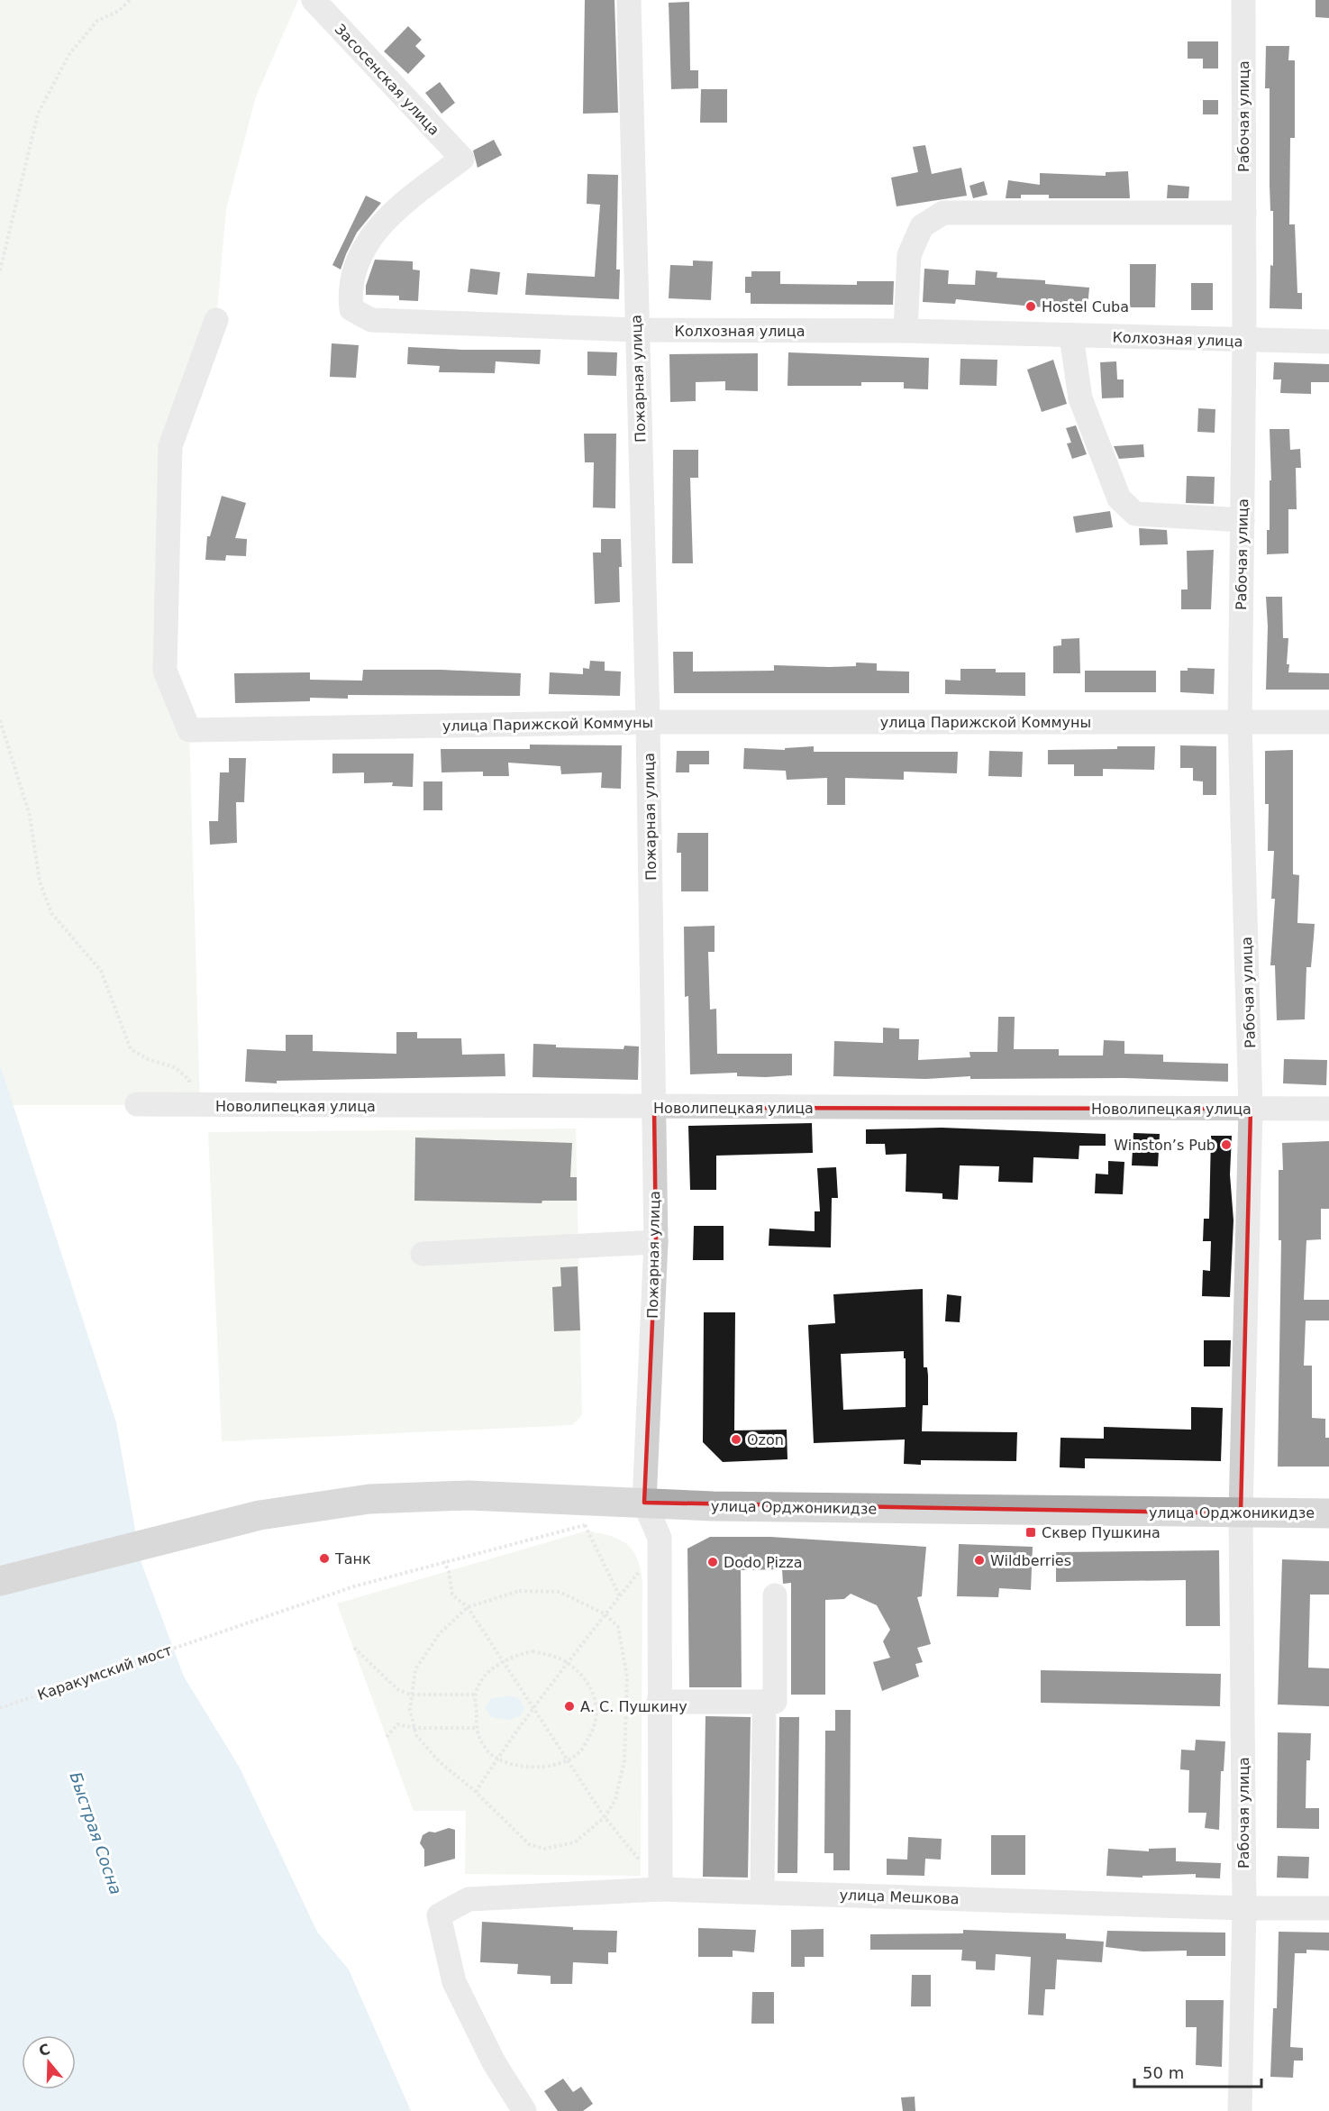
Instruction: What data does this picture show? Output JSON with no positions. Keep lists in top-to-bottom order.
{
  "streets": {
    "main road": ["улица Орджоникидзе"],
    "street": [
      "Засосенская улица",
      "Рабочая улица",
      "Колхозная улица",
      "Пожарная улица",
      "улица Парижской Коммуны",
      "Новолипецкая улица",
      "улица Мешкова"
    ],
    "path": ["Каракумский мост"]
  },
  "crossings": [
    ["Засосенская улица", "Колхозная улица"],
    ["Рабочая улица", "Колхозная улица"],
    ["Рабочая улица", "улица Парижской Коммуны"],
    ["Рабочая улица", "Новолипецкая улица"],
    ["Рабочая улица", "улица Орджоникидзе"],
    ["Рабочая улица", "улица Мешкова"],
    ["Колхозная улица", "Пожарная улица"],
    ["Пожарная улица", "улица Парижской Коммуны"],
    ["Пожарная улица", "Новолипецкая улица"],
    ["Пожарная улица", "улица Орджоникидзе"]
  ],
  "water": ["Быстрая Сосна"],
  "places": {
    "other": [
      "Hostel Cuba",
      "Winston’s Pub",
      "Ozon",
      "Танк",
      "Wildberries",
      "Dodo Pizza",
      "А. С. Пушкину"
    ],
    "transit": ["Сквер Пушкина"]
  },
  "scale_bar": "50 m",
  "north": "top"
}
